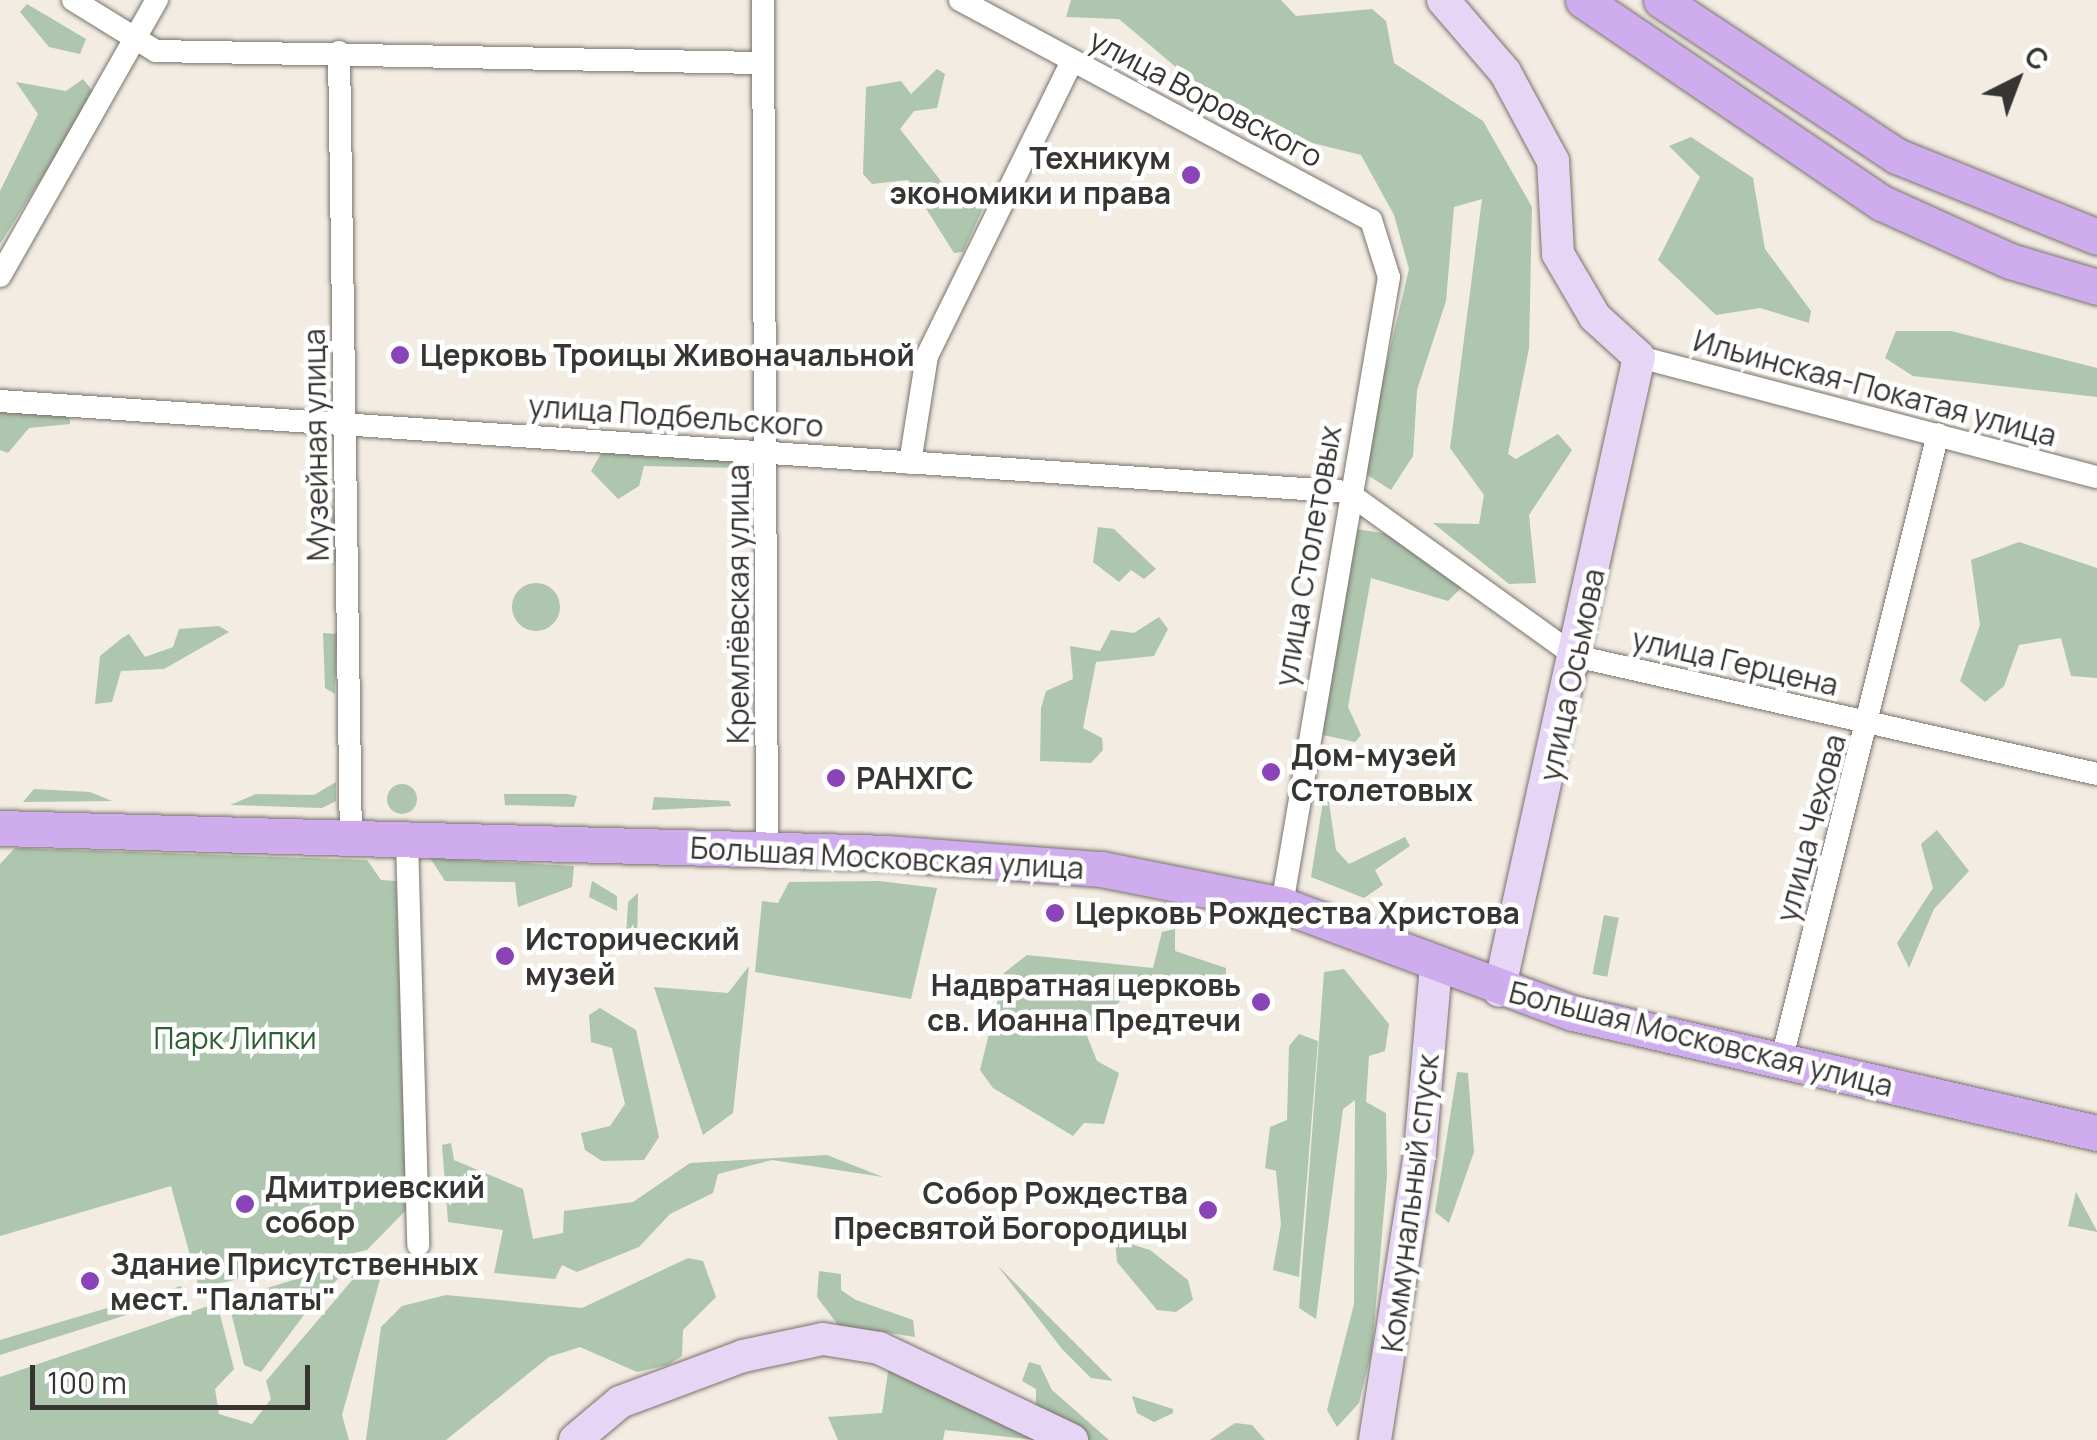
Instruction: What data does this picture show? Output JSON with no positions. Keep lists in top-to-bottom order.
{
  "streets": {
    "main road": ["Большая Московская улица"],
    "street": [
      "улица Воровского",
      "Ильинская-Покатая улица",
      "улица Подбельского",
      "Музейная улица",
      "улица Столетовых",
      "Кремлёвская улица",
      "улица Герцена",
      "улица Осьмова",
      "улица Чехова",
      "Коммунальный спуск"
    ]
  },
  "crossings": [
    ["улица Воровского", "улица Столетовых"],
    ["Ильинская-Покатая улица", "улица Осьмова"],
    ["Ильинская-Покатая улица", "улица Чехова"],
    ["улица Подбельского", "Музейная улица"],
    ["улица Подбельского", "улица Столетовых"],
    ["улица Подбельского", "Кремлёвская улица"],
    ["улица Подбельского", "улица Герцена"],
    ["Музейная улица", "Большая Московская улица"],
    ["улица Столетовых", "улица Герцена"],
    ["улица Столетовых", "Большая Московская улица"],
    ["Кремлёвская улица", "Большая Московская улица"],
    ["улица Герцена", "улица Осьмова"],
    ["улица Герцена", "улица Чехова"],
    ["улица Осьмова", "Большая Московская улица"],
    ["улица Чехова", "Большая Московская улица"],
    ["Большая Московская улица", "Коммунальный спуск"]
  ],
  "parks": ["Парк Липки"],
  "places": [
    "Техникум экономики и права",
    "Церковь Троицы Живоначальной",
    "Дом-музей Столетовых",
    "РАНХГС",
    "Церковь Рождества Христова",
    "Исторический музей",
    "Надвратная церковь св. Иоанна Предтечи",
    "Дмитриевский собор",
    "Собор Рождества Пресвятой Богородицы",
    "Здание Присутственных мест. \"Палаты\""
  ],
  "scale_bar": "100 m",
  "north": "top right"
}
